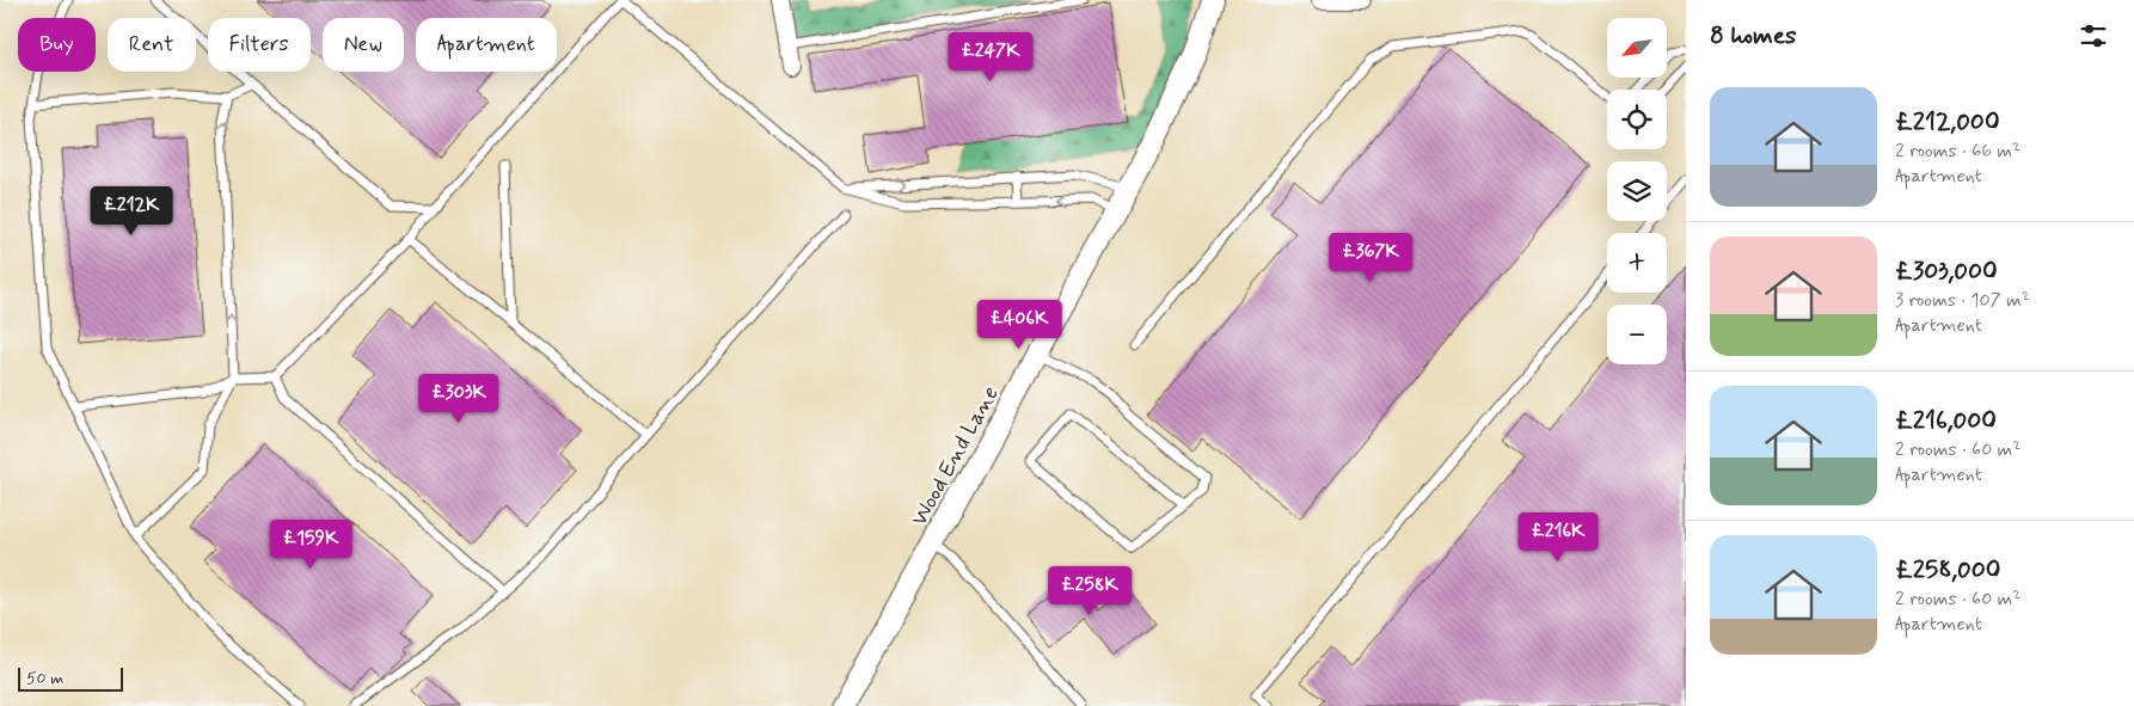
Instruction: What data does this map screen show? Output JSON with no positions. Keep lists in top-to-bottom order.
{
  "streets": {
    "street": ["Wood End Lane"]
  },
  "scale_bar": "50 m",
  "north": "bottom left",
  "page": {
    "heading": "8 homes",
    "map_buttons": ["+", "−"],
    "chip": [
      "Buy",
      "Rent",
      "Filters",
      "New",
      "Apartment"
    ],
    "price": [
      "£247K",
      "£212K",
      "£367K",
      "£406K",
      "£303K",
      "£216K",
      "£159K",
      "£258K"
    ],
    "list": [
      {
        "name": "£212,000",
        "note": "2 rooms · 66 m² · Apartment"
      },
      {
        "name": "£303,000",
        "note": "3 rooms · 107 m² · Apartment"
      },
      {
        "name": "£216,000",
        "note": "2 rooms · 60 m² · Apartment"
      },
      {
        "name": "£258,000",
        "note": "2 rooms · 60 m² · Apartment"
      }
    ],
    "scale": "50 m"
  }
}
